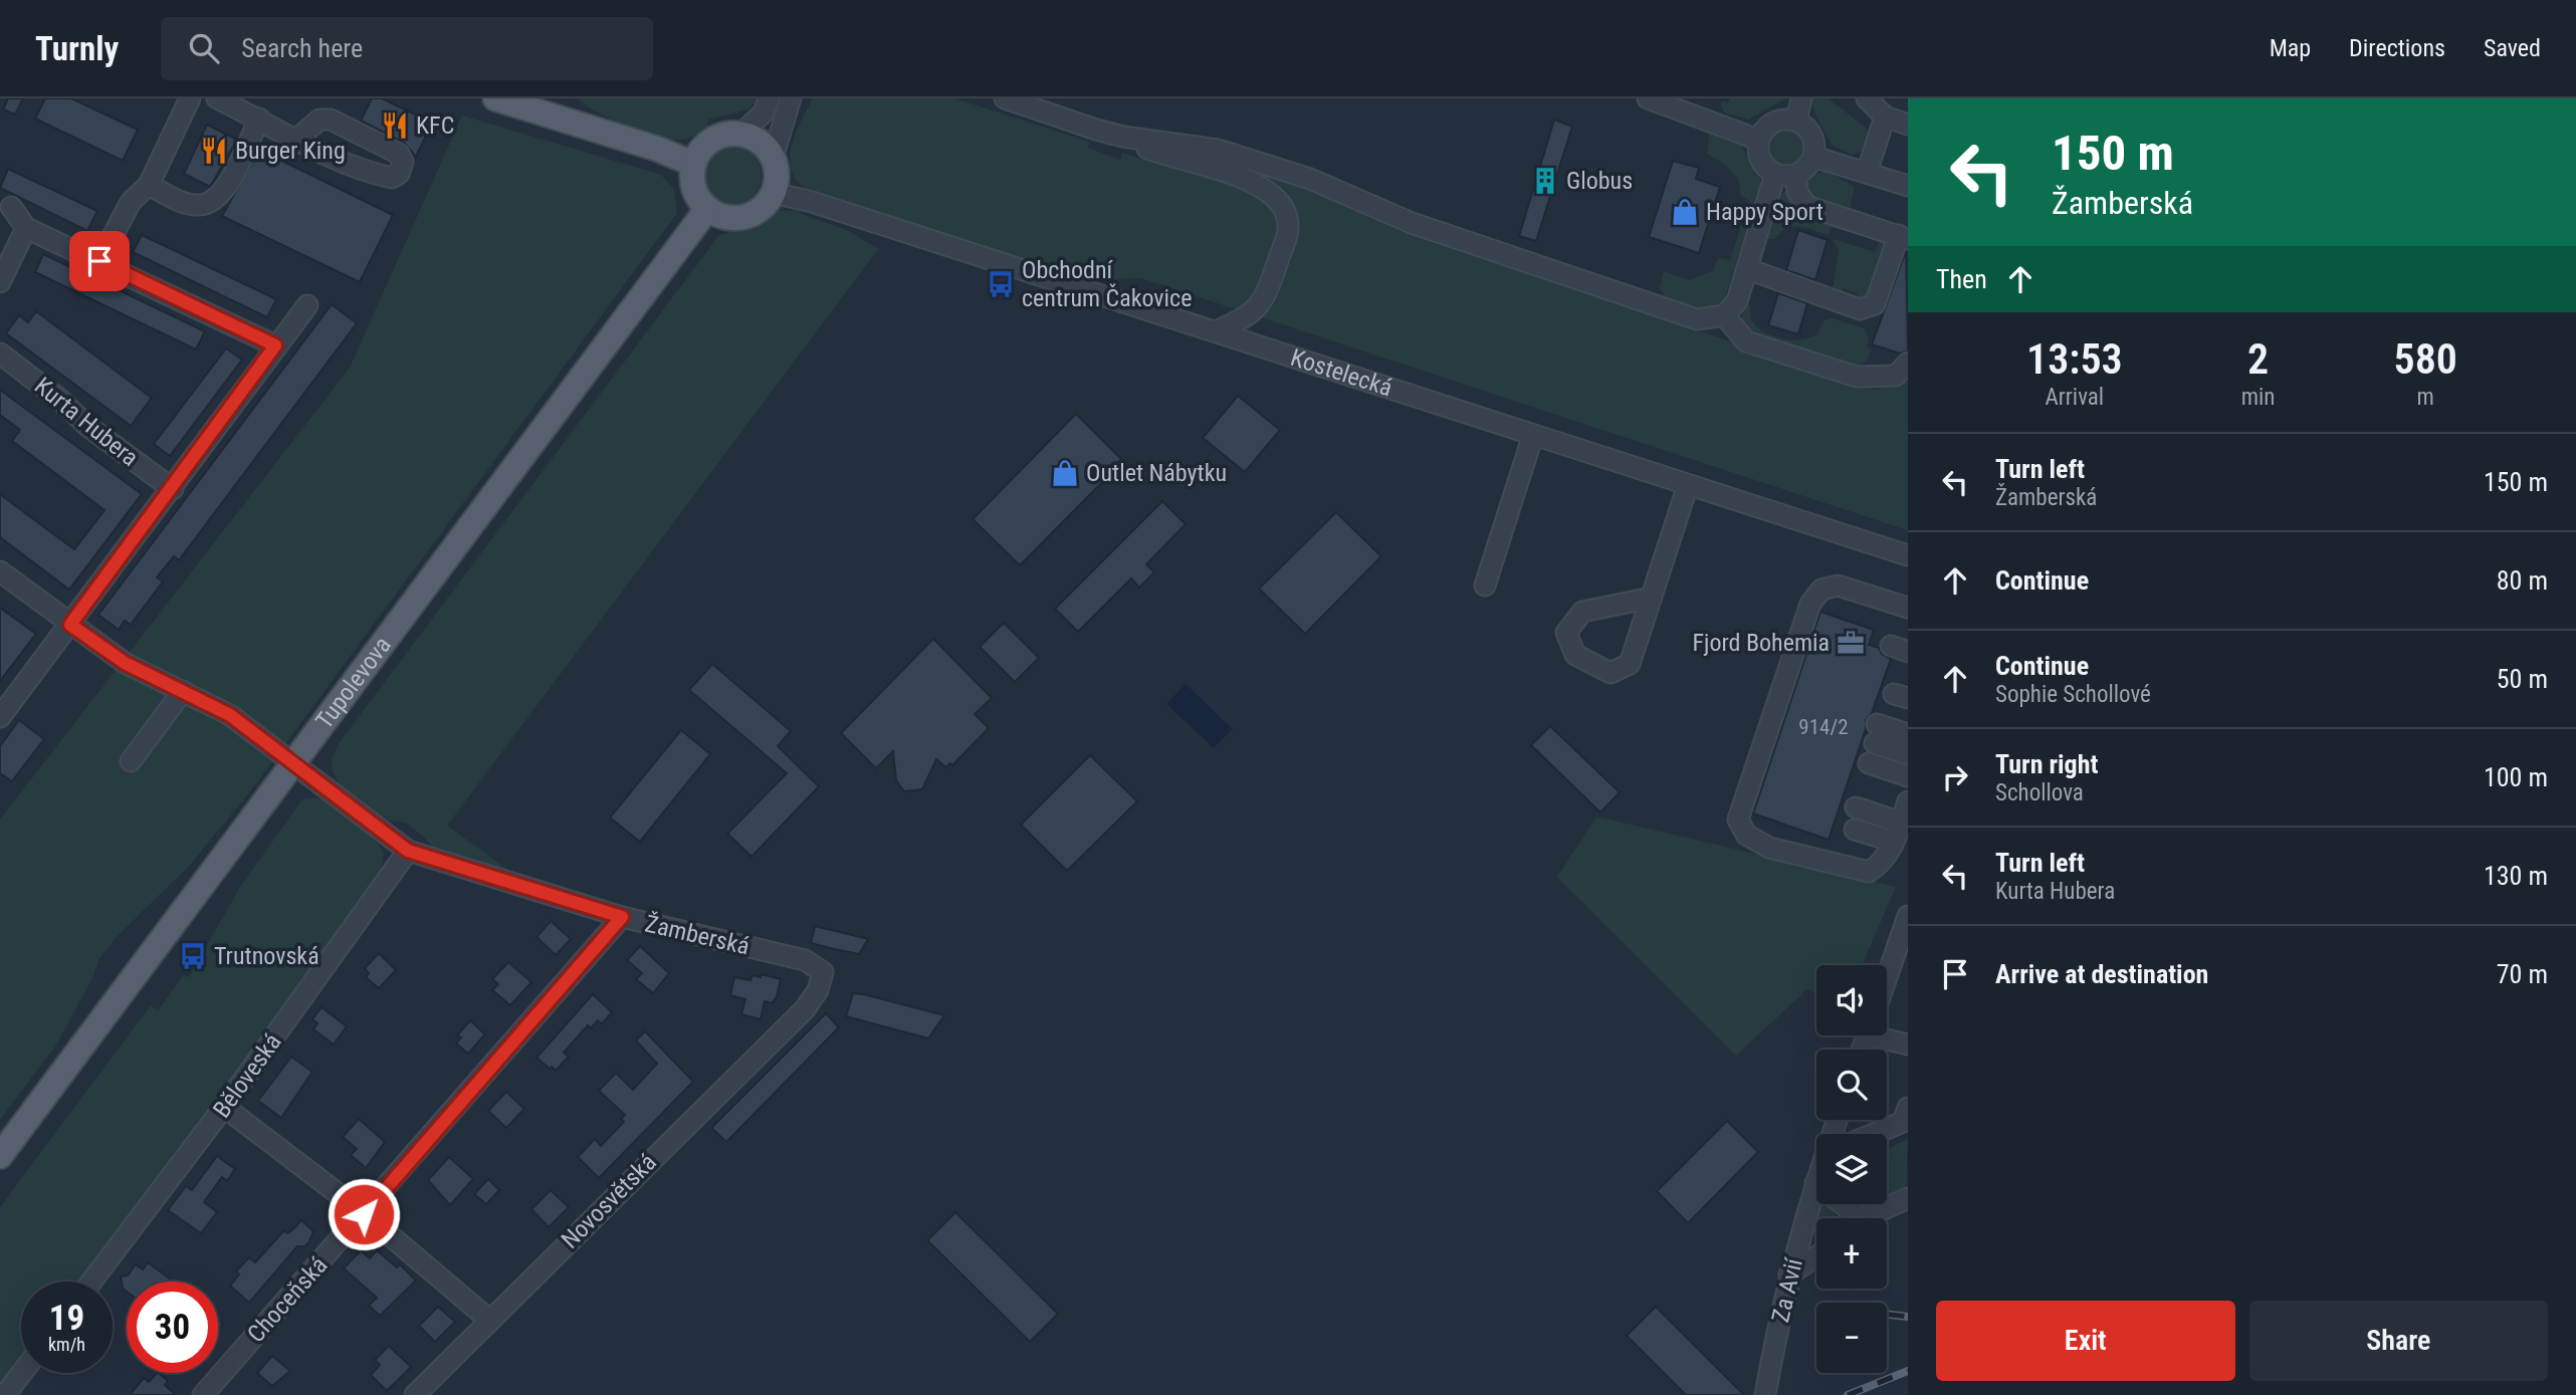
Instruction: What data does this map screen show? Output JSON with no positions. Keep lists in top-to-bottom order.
{
  "streets": {
    "main road": ["Tupolevova"],
    "street": [
      "Kostelecká",
      "Kurta Hubera",
      "Žamberská",
      "Běloveská",
      "Novosvětská",
      "Za Avií",
      "Choceňská"
    ]
  },
  "crossings": [
    ["Kostelecká", "Tupolevova"],
    ["Žamberská", "Běloveská"],
    ["Žamberská", "Novosvětská"],
    ["Žamberská", "Choceňská"]
  ],
  "places": {
    "restaurant": ["KFC", "Burger King"],
    "building": ["Globus"],
    "shop": ["Happy Sport", "Outlet Nábytku"],
    "bus stop": ["Obchodní centrum Čakovice", "Trutnovská"],
    "office": ["Fjord Bohemia"]
  },
  "house_numbers": ["914/2"],
  "page": {
    "header": "Turnly",
    "search": "Search here",
    "nav": ["Map", "Directions", "Saved"],
    "turn": ["150 m", "Žamberská"],
    "then": "Then",
    "eta": [
      "13:53",
      "Arrival",
      "2",
      "min",
      "580",
      "m"
    ],
    "list": [
      {
        "name": "Turn left",
        "note": "Žamberská",
        "value": "150 m"
      },
      {
        "name": "Continue",
        "value": "80 m"
      },
      {
        "name": "Continue",
        "note": "Sophie Schollové",
        "value": "50 m"
      },
      {
        "name": "Turn right",
        "note": "Schollova",
        "value": "100 m"
      },
      {
        "name": "Turn left",
        "note": "Kurta Hubera",
        "value": "130 m"
      },
      {
        "name": "Arrive at destination",
        "value": "70 m"
      }
    ],
    "map_buttons": ["+", "−"],
    "speed": "19 km/h",
    "limit": "30",
    "buttons": ["Exit", "Share"]
  }
}
